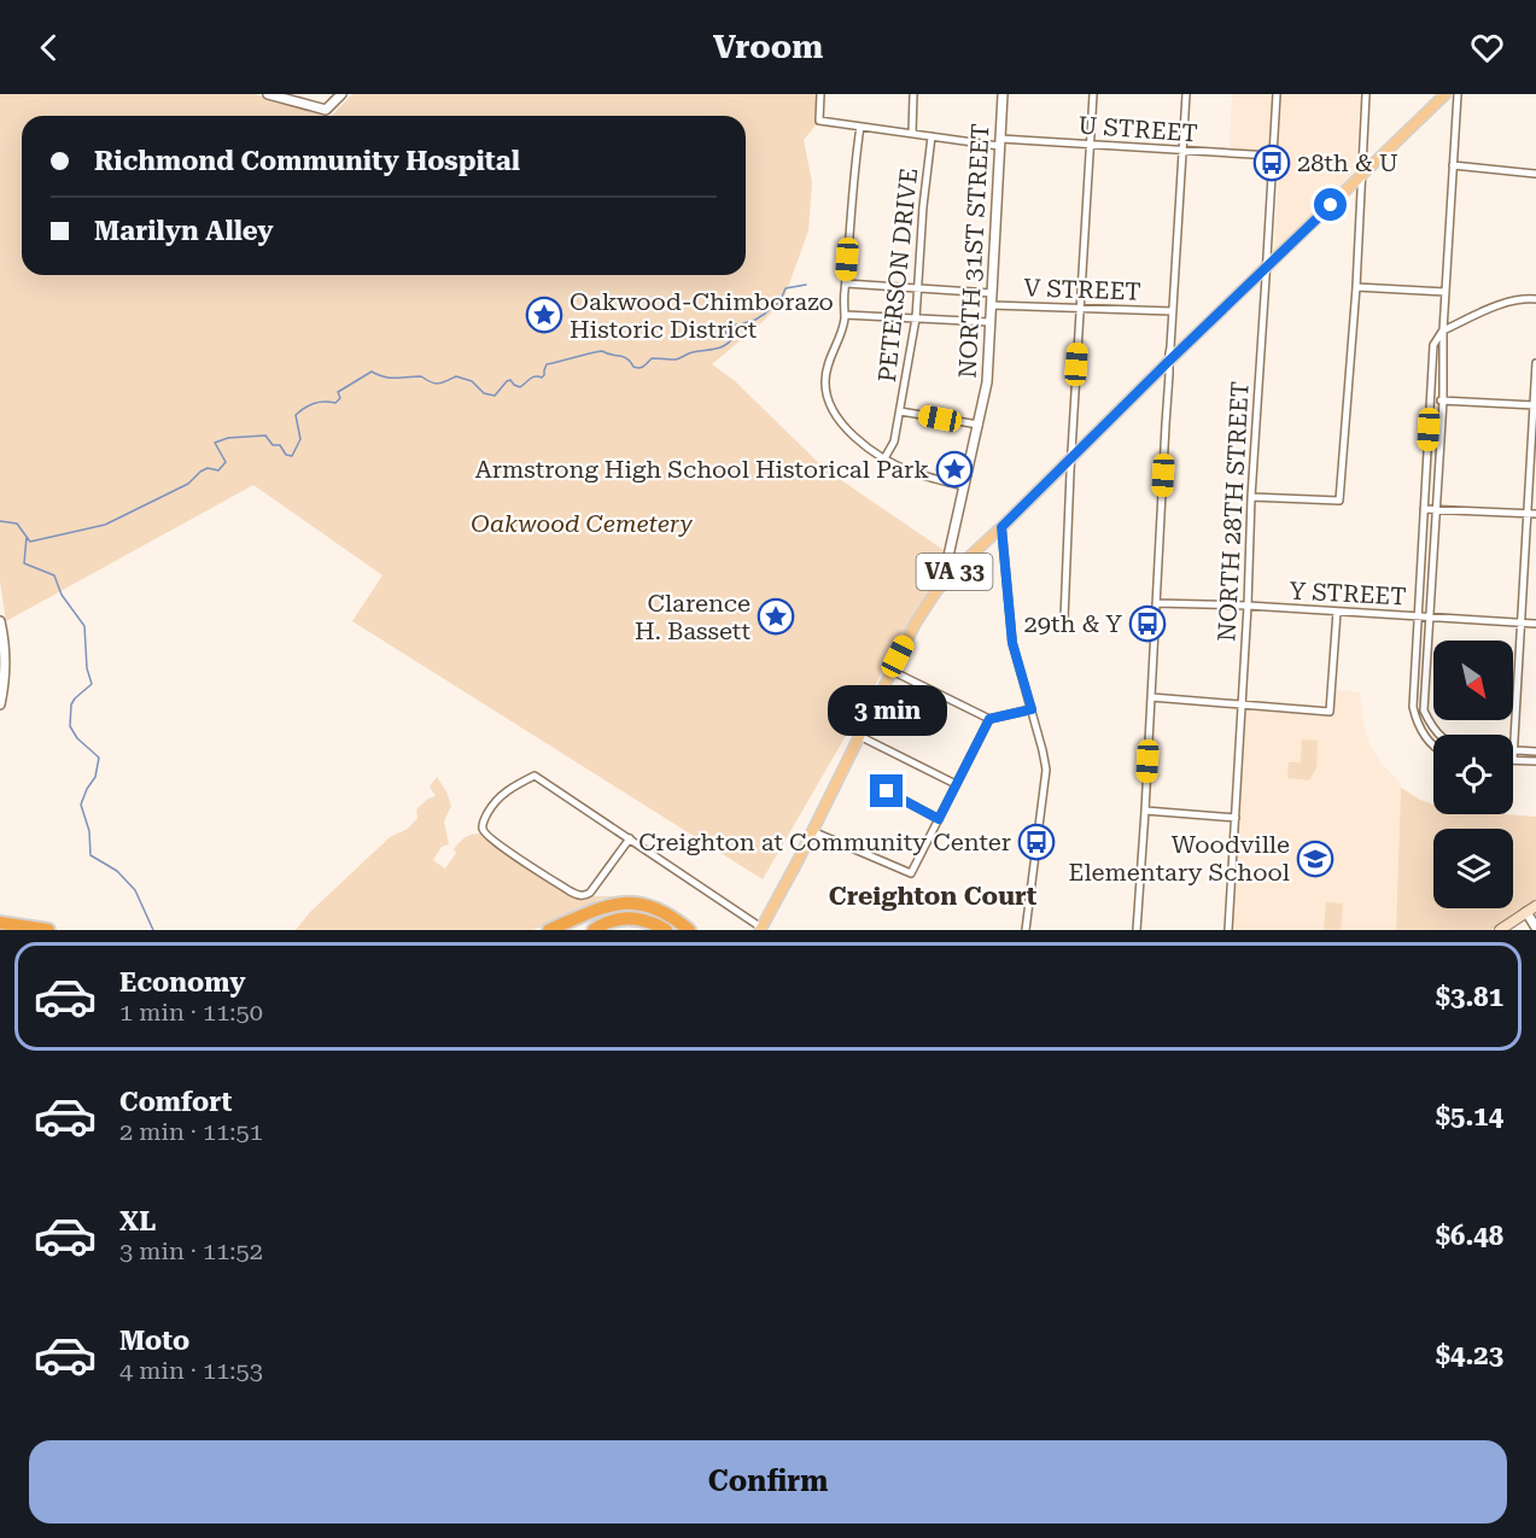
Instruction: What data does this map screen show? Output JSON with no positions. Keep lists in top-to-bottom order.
{
  "streets": {
    "main road": ["VA 33"],
    "street": [
      "U STREET",
      "NORTH 31ST STREET",
      "PETERSON DRIVE",
      "V STREET",
      "NORTH 28TH STREET",
      "Y STREET"
    ]
  },
  "crossings": [
    ["U STREET", "NORTH 31ST STREET"],
    ["U STREET", "PETERSON DRIVE"],
    ["U STREET", "NORTH 28TH STREET"],
    ["NORTH 31ST STREET", "V STREET"],
    ["NORTH 31ST STREET", "VA 33"],
    ["NORTH 28TH STREET", "VA 33"],
    ["NORTH 28TH STREET", "Y STREET"]
  ],
  "districts": ["Creighton Court"],
  "parks": ["Oakwood Cemetery"],
  "places": {
    "bus stop": ["28th & U", "29th & Y", "Creighton at Community Center"],
    "place": ["Oakwood-Chimborazo Historic District", "Armstrong High School Historical Park", "Clarence H. Bassett"],
    "school or university": ["Woodville Elementary School"]
  },
  "north": "bottom right",
  "page": {
    "header": "Vroom",
    "banner": ["Richmond Community Hospital", "Marilyn Alley"],
    "bubble": "3 min",
    "list": [
      {
        "name": "Economy",
        "note": "1 min · 11:50",
        "value": "$3.81"
      },
      {
        "name": "Comfort",
        "note": "2 min · 11:51",
        "value": "$5.14"
      },
      {
        "name": "XL",
        "note": "3 min · 11:52",
        "value": "$6.48"
      },
      {
        "name": "Moto",
        "note": "4 min · 11:53",
        "value": "$4.23"
      }
    ],
    "buttons": "Confirm"
  }
}
